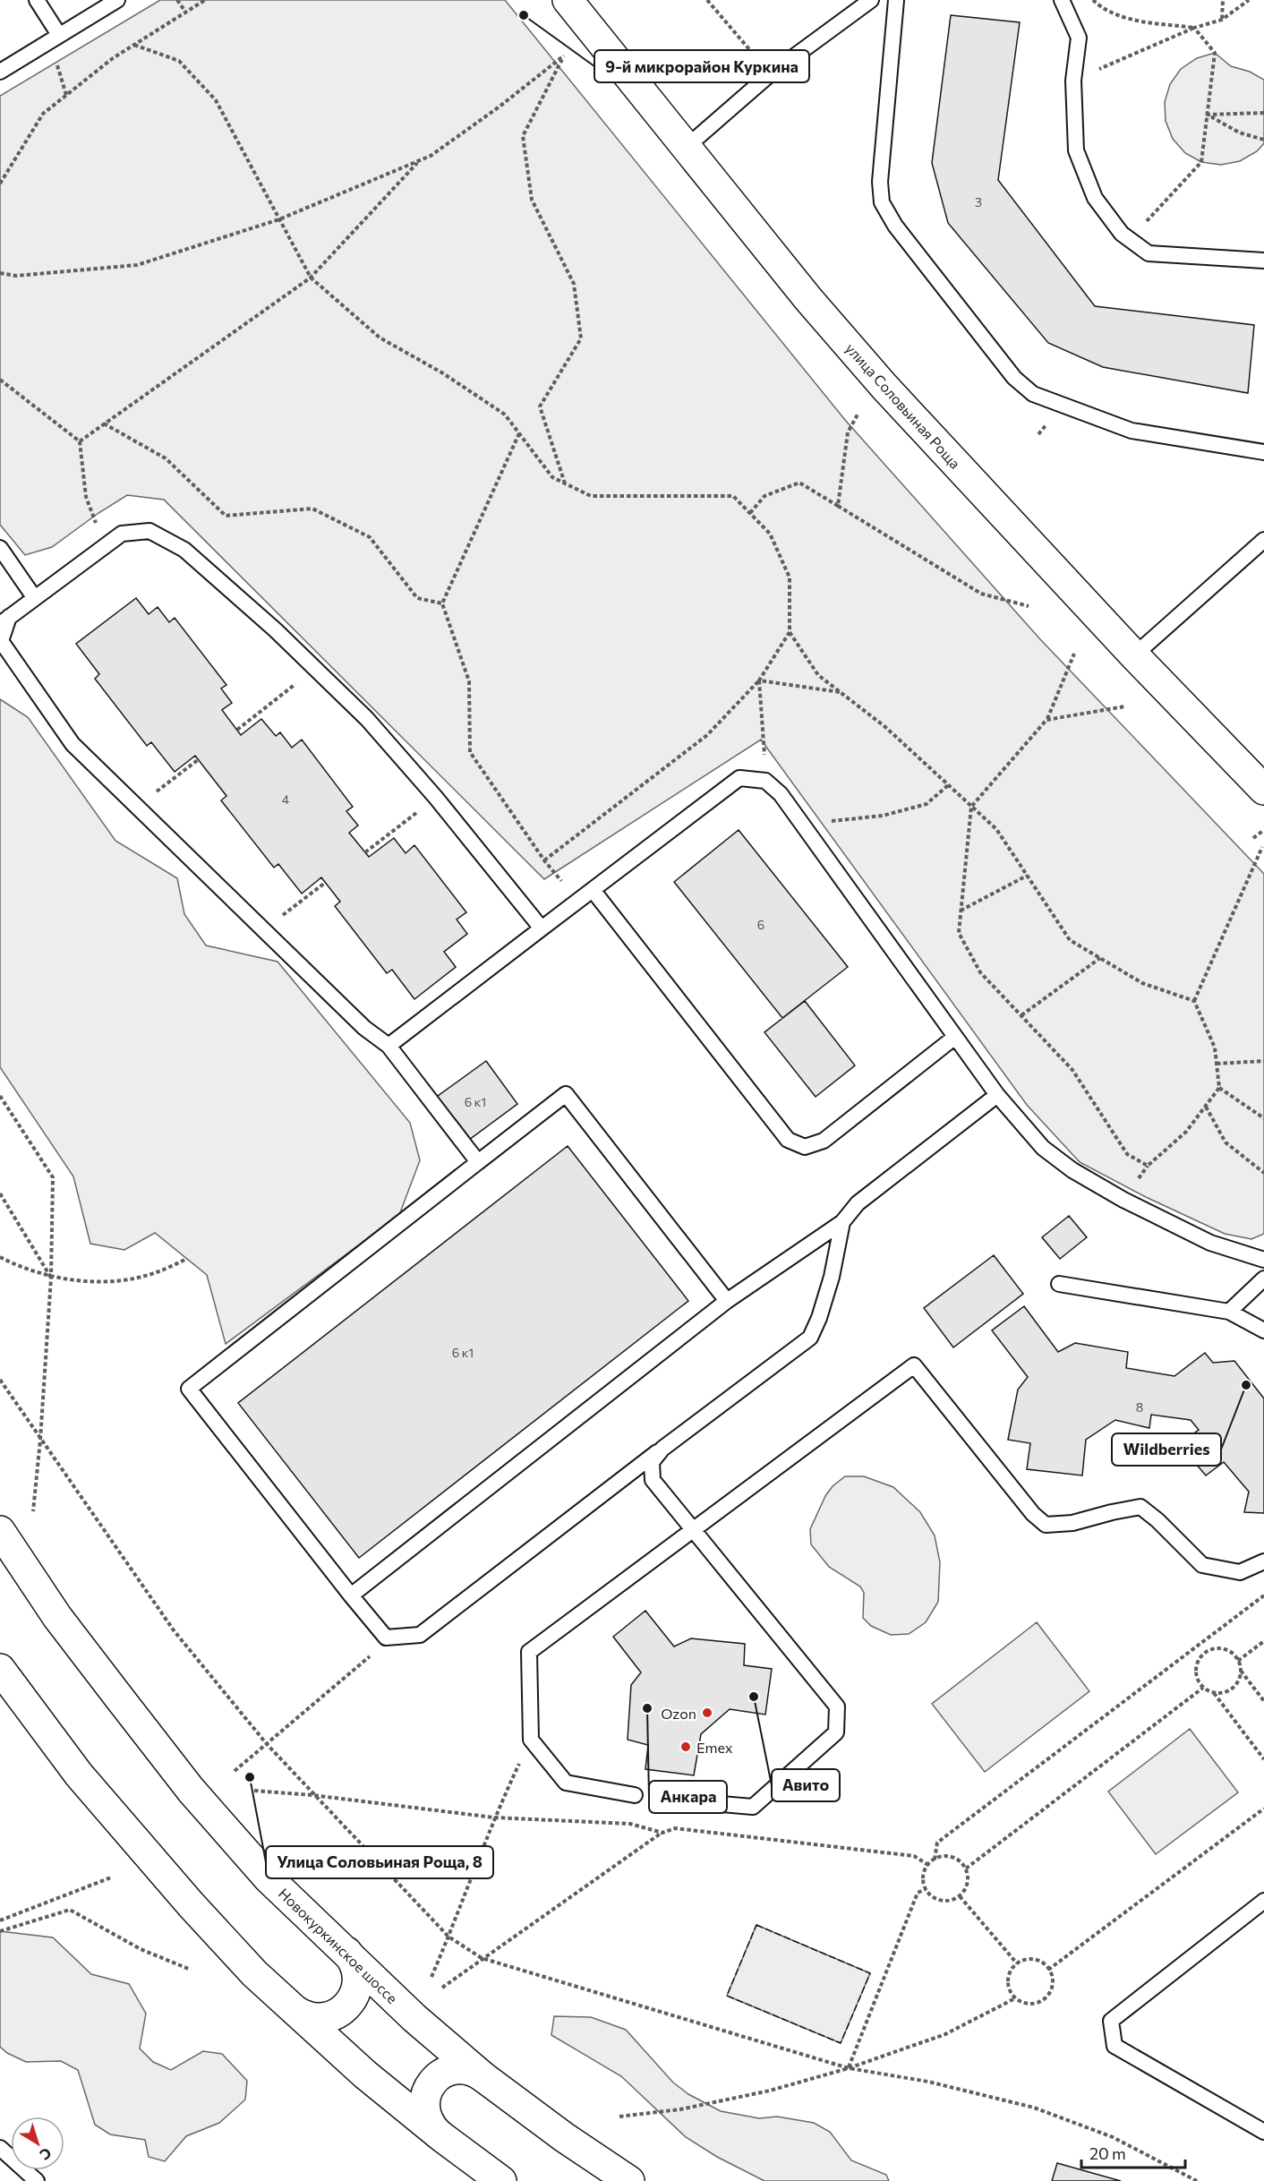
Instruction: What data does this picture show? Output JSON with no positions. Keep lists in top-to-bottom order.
{
  "streets": {
    "main road": ["улица Соловьиная Роща", "Новокуркинское шоссе"]
  },
  "places": [
    "9-й микрорайон Куркина",
    "Wildberries",
    "Авито",
    "Анкара",
    "Ozon",
    "Emex",
    "Улица Соловьиная Роща, 8"
  ],
  "house_numbers": [
    "3",
    "4",
    "6",
    "6 к1",
    "6 к1",
    "8"
  ],
  "scale_bar": "20 m",
  "north": "bottom right"
}
